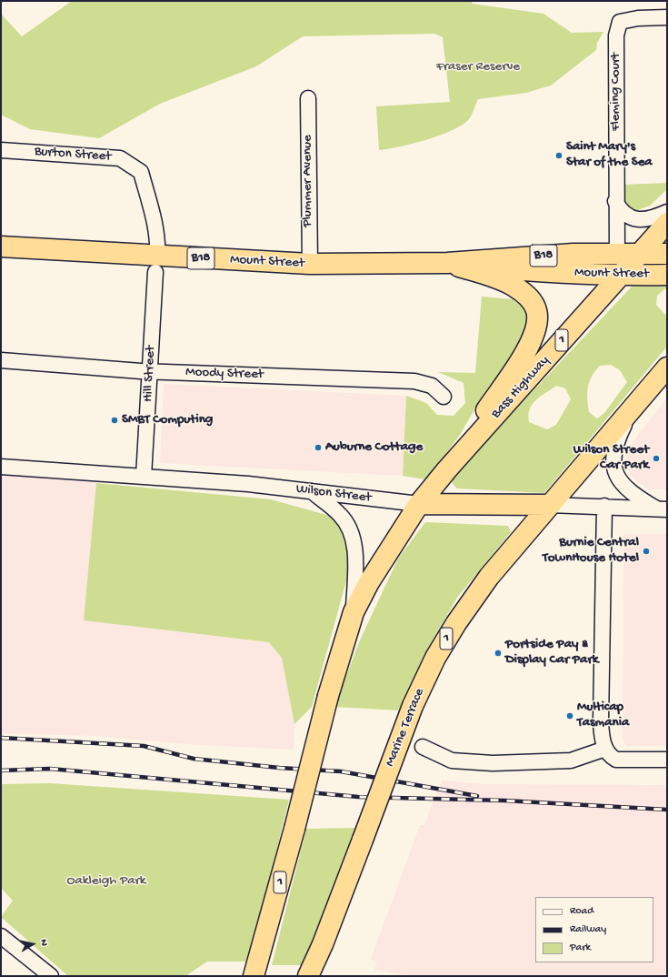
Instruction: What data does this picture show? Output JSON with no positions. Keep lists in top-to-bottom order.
{
  "streets": {
    "highway": [
      "Fleming Court",
      "B18",
      "Mount Street",
      "1",
      "Bass Highway",
      "Wilson Street",
      "Marine Terrace"
    ],
    "street": [
      "Burton Street",
      "Plummer Avenue",
      "Hill Street",
      "Moody Street"
    ]
  },
  "crossings": [
    ["Fleming Court", "Mount Street"],
    ["Fleming Court", "Bass Highway"],
    ["Burton Street", "Mount Street"],
    ["Burton Street", "Hill Street"],
    ["Plummer Avenue", "Mount Street"],
    ["Mount Street", "Hill Street"],
    ["Mount Street", "Bass Highway"],
    ["1", "Bass Highway"],
    ["1", "Wilson Street"],
    ["1", "Marine Terrace"],
    ["Hill Street", "Moody Street"],
    ["Hill Street", "Wilson Street"],
    ["Bass Highway", "Wilson Street"],
    ["Wilson Street", "Marine Terrace"]
  ],
  "parks": ["Fraser Reserve", "Oakleigh Park"],
  "places": [
    "Saint Mary's Star of the Sea",
    "SMBT Computing",
    "Auburne Cottage",
    "Wilson Street Car Park",
    "Burnie Central TownHouse Hotel",
    "Portside Pay & Display Car Park",
    "Multicap Tasmania"
  ],
  "legend": ["Road", "Railway", "Park"],
  "north": "right"
}
